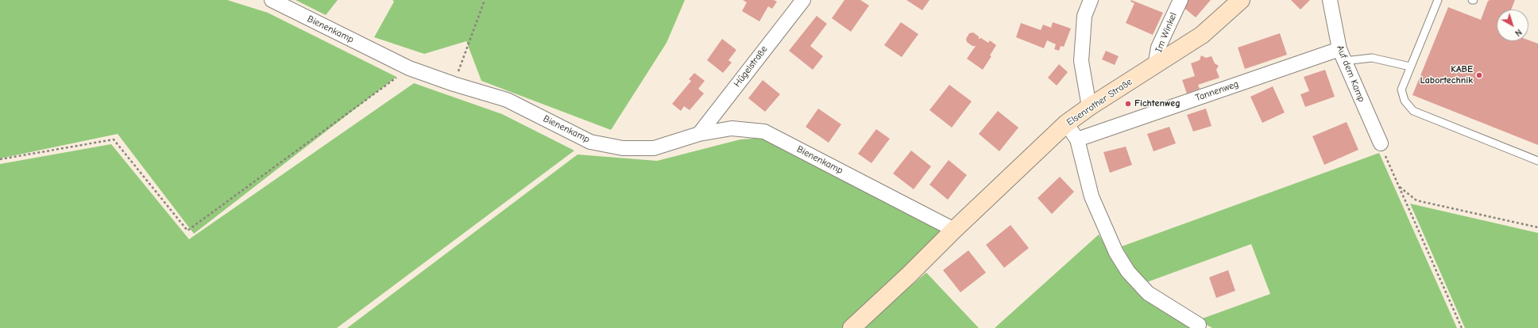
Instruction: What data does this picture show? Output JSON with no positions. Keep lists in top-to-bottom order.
{
  "streets": {
    "street": [
      "Bienenkamp",
      "Im Winkel",
      "Hügelstraße",
      "Auf dem Kamp",
      "Tannenweg",
      "Elsenrother Straße"
    ]
  },
  "crossings": [
    ["Bienenkamp", "Hügelstraße"],
    ["Bienenkamp", "Elsenrother Straße"],
    ["Im Winkel", "Elsenrother Straße"],
    ["Auf dem Kamp", "Tannenweg"]
  ],
  "places": ["KABE Labortechnik", "Fichtenweg"],
  "north": "bottom right"
}
